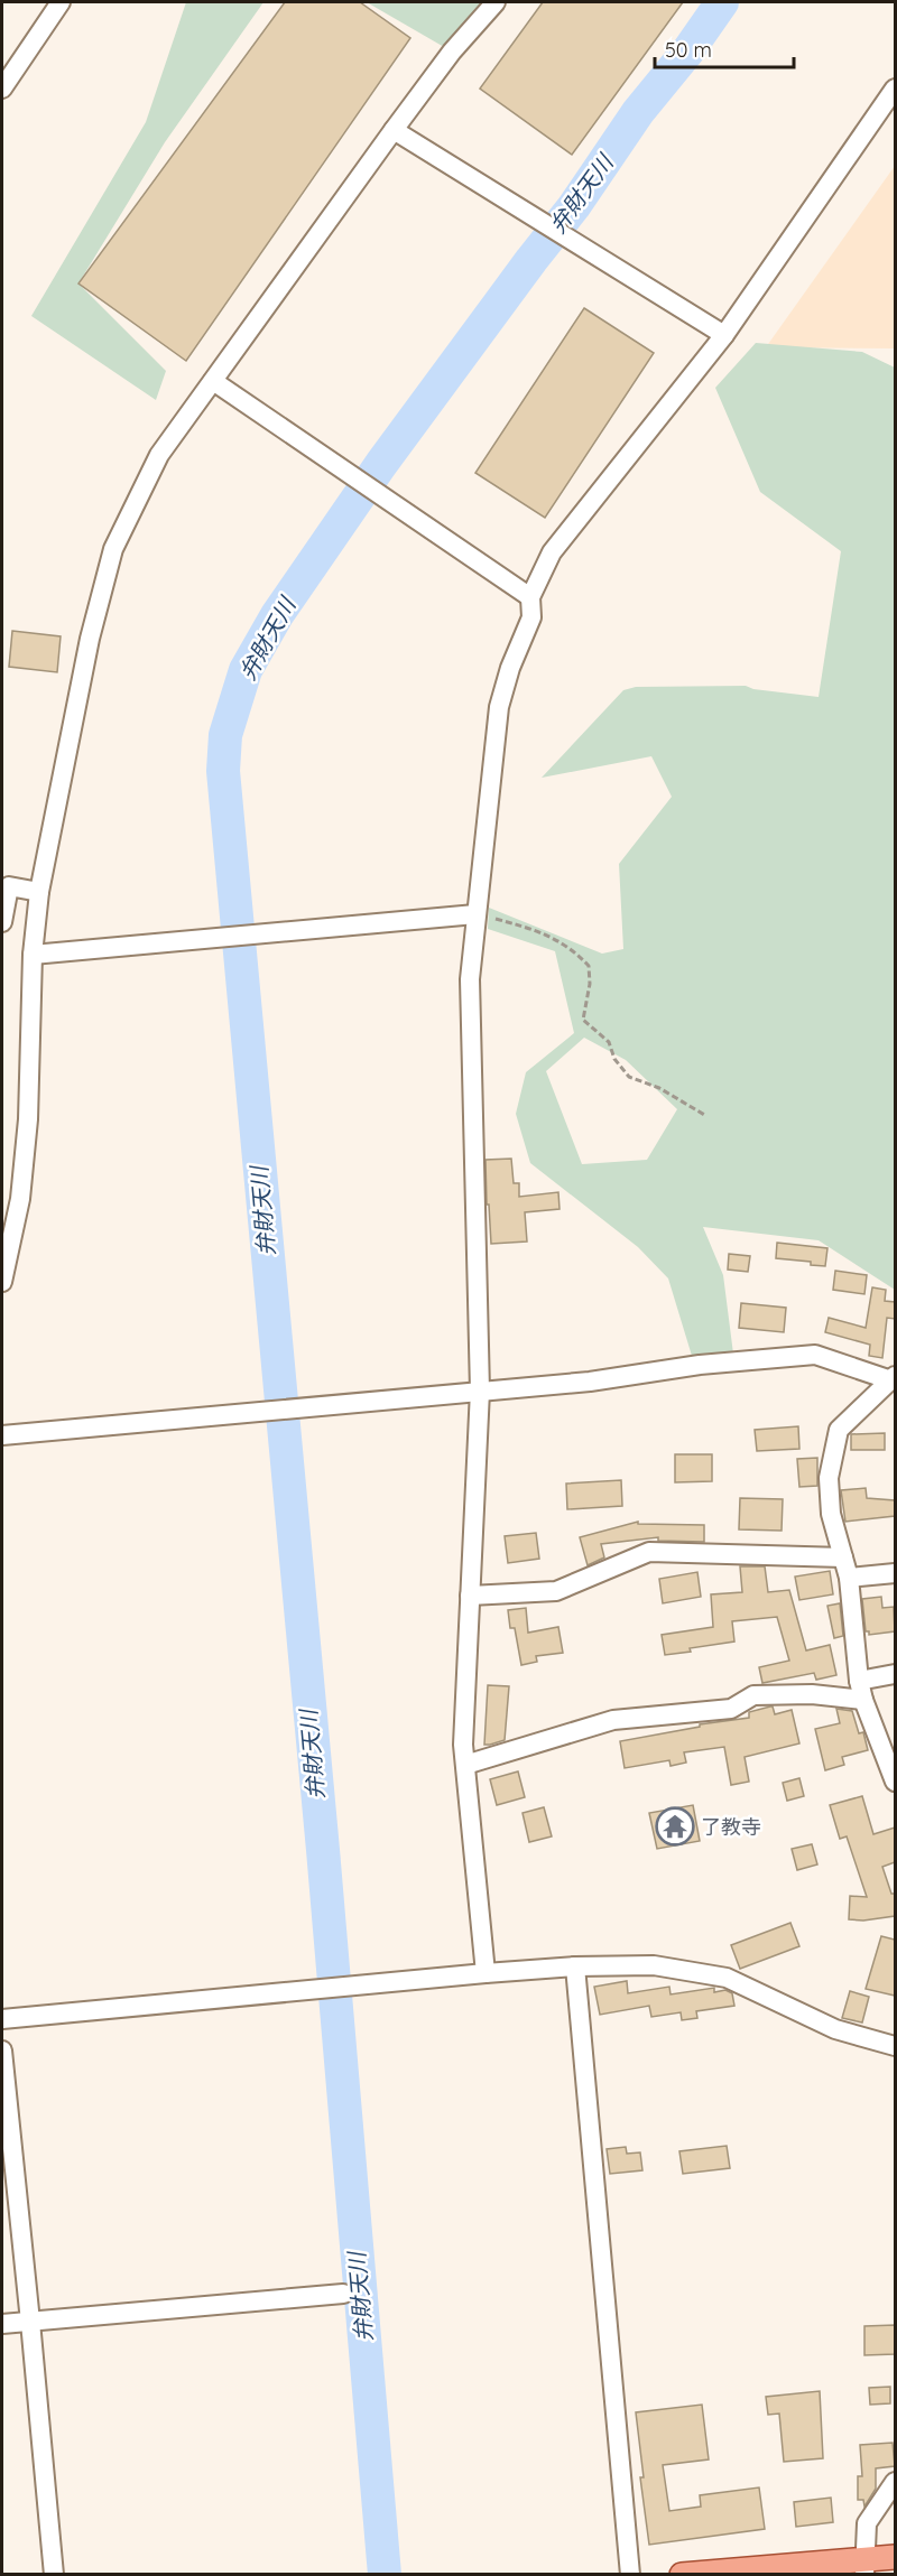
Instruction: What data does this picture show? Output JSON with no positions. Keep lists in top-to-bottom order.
{
  "water": ["弁財天川"],
  "places": {
    "temple": ["了教寺"]
  },
  "scale_bar": "50 m"
}
